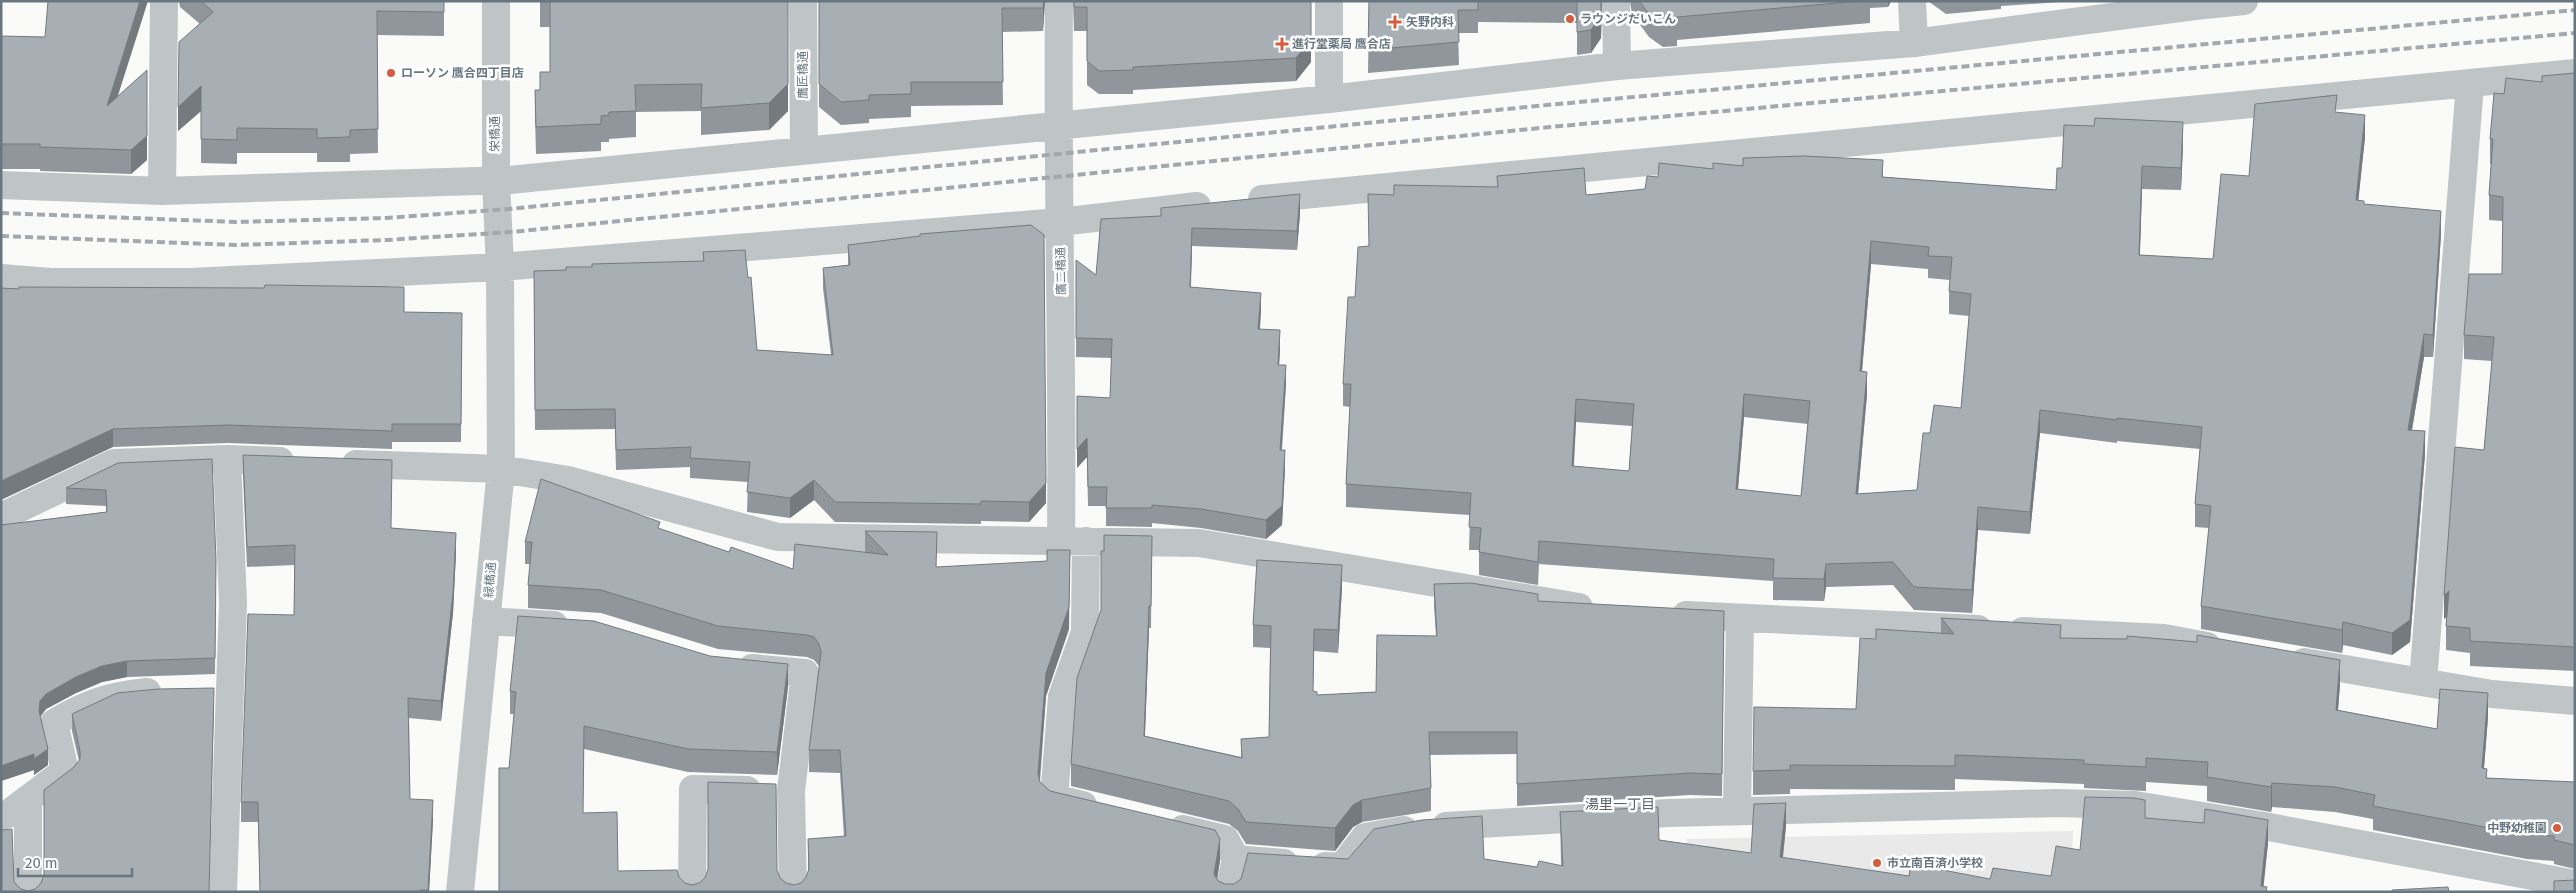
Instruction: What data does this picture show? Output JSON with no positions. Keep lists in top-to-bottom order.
{
  "streets": {
    "street": [
      "鷹匠橋通",
      "栄橋通",
      "鷹二橋通",
      "緑橋通"
    ]
  },
  "crossings": [
    ["栄橋通", "緑橋通"]
  ],
  "districts": ["湯里一丁目"],
  "places": {
    "other": [
      "ラウンジだいこん",
      "ローソン 鷹合四丁目店",
      "中野幼稚園",
      "市立南百済小学校"
    ],
    "health": ["矢野内科", "進行堂薬局 鷹合店"]
  },
  "scale_bar": "20 m"
}
